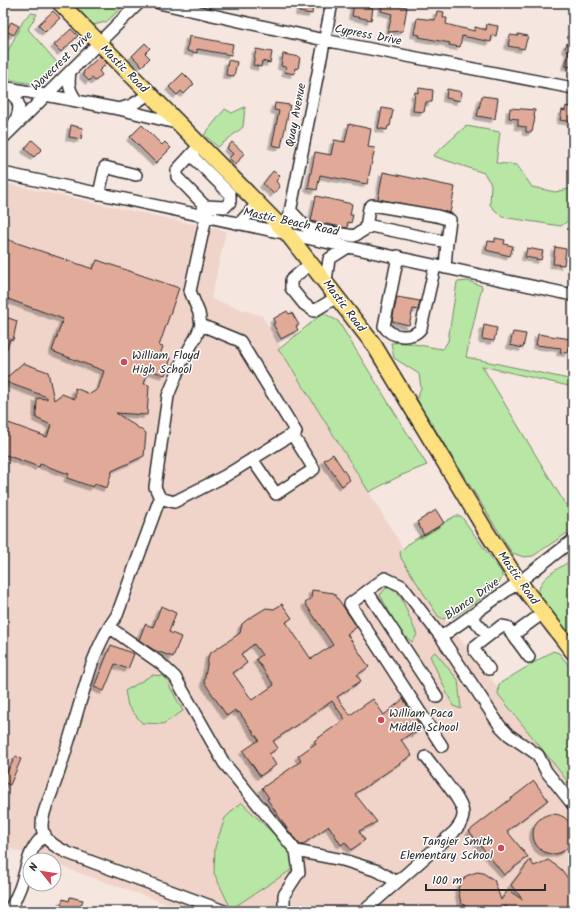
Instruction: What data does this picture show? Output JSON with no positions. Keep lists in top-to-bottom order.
{
  "streets": {
    "main road": ["Mastic Road"],
    "street": [
      "Cypress Drive",
      "Wavecrest Drive",
      "Quay Avenue",
      "Mastic Beach Road",
      "Blanco Drive"
    ]
  },
  "crossings": [
    ["Cypress Drive", "Quay Avenue"],
    ["Wavecrest Drive", "Mastic Road"],
    ["Mastic Road", "Quay Avenue"],
    ["Mastic Road", "Mastic Beach Road"],
    ["Mastic Road", "Blanco Drive"],
    ["Quay Avenue", "Mastic Beach Road"]
  ],
  "places": ["William Floyd High School", "William Paca Middle School", "Tangier Smith Elementary School"],
  "scale_bar": "100 m",
  "north": "top left"
}
